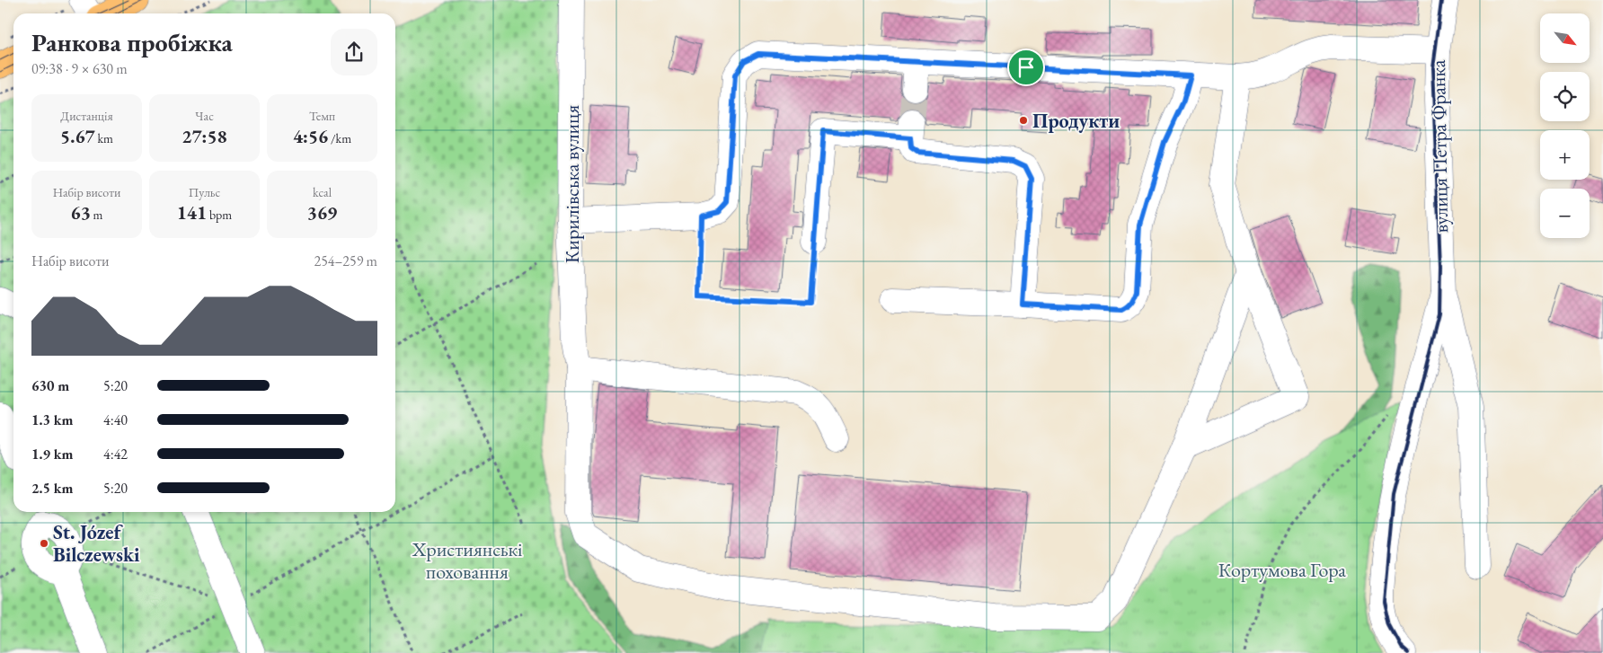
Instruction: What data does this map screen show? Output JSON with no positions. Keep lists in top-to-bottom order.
{
  "streets": {
    "street": ["вулиця Петра Франка", "Кирилівська вулиця"]
  },
  "parks": ["Християнські поховання", "Кортумова Гора"],
  "places": ["Продукти", "St. Józef Bilczewski"],
  "north": "bottom right",
  "page": {
    "map_buttons": ["+", "−"],
    "heading": ["Ранкова пробіжка", "09:38 · 9 × 630 m"],
    "stats": [
      ["Дистанція", "5.67 km"],
      ["Час", "27:58"],
      ["Темп", "4:56 /km"],
      ["Набір висоти", "63 m"],
      ["Пульс", "141 bpm"],
      ["kcal", "369"]
    ],
    "chart": ["Набір висоти", "254–259 m"],
    "list": [
      {
        "name": "630 m",
        "note": "5:20"
      },
      {
        "name": "1.3 km",
        "note": "4:40"
      },
      {
        "name": "1.9 km",
        "note": "4:42"
      },
      {
        "name": "2.5 km",
        "note": "5:20"
      }
    ]
  }
}
